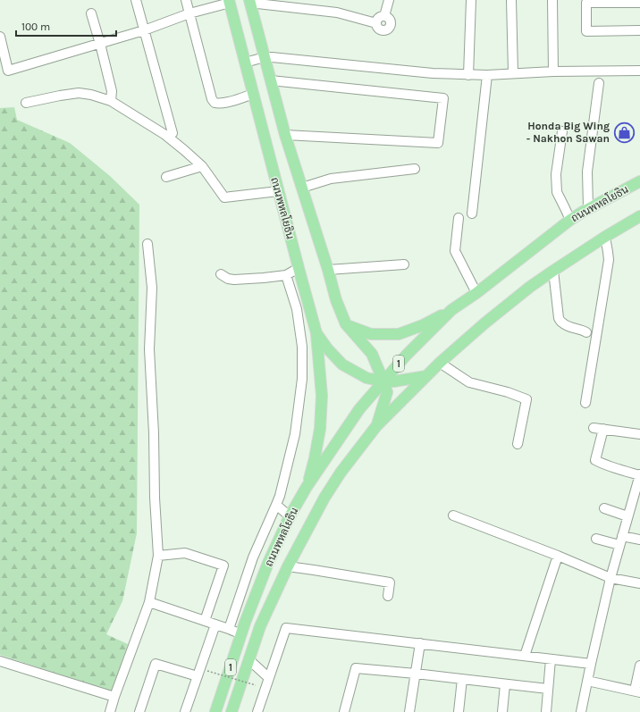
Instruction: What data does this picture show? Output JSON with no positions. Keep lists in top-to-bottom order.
{
  "streets": {
    "main road": ["ถนนพหลโยธิน", "1"]
  },
  "places": {
    "shop": ["Honda Big Wing - Nakhon Sawan"]
  },
  "scale_bar": "100 m"
}
